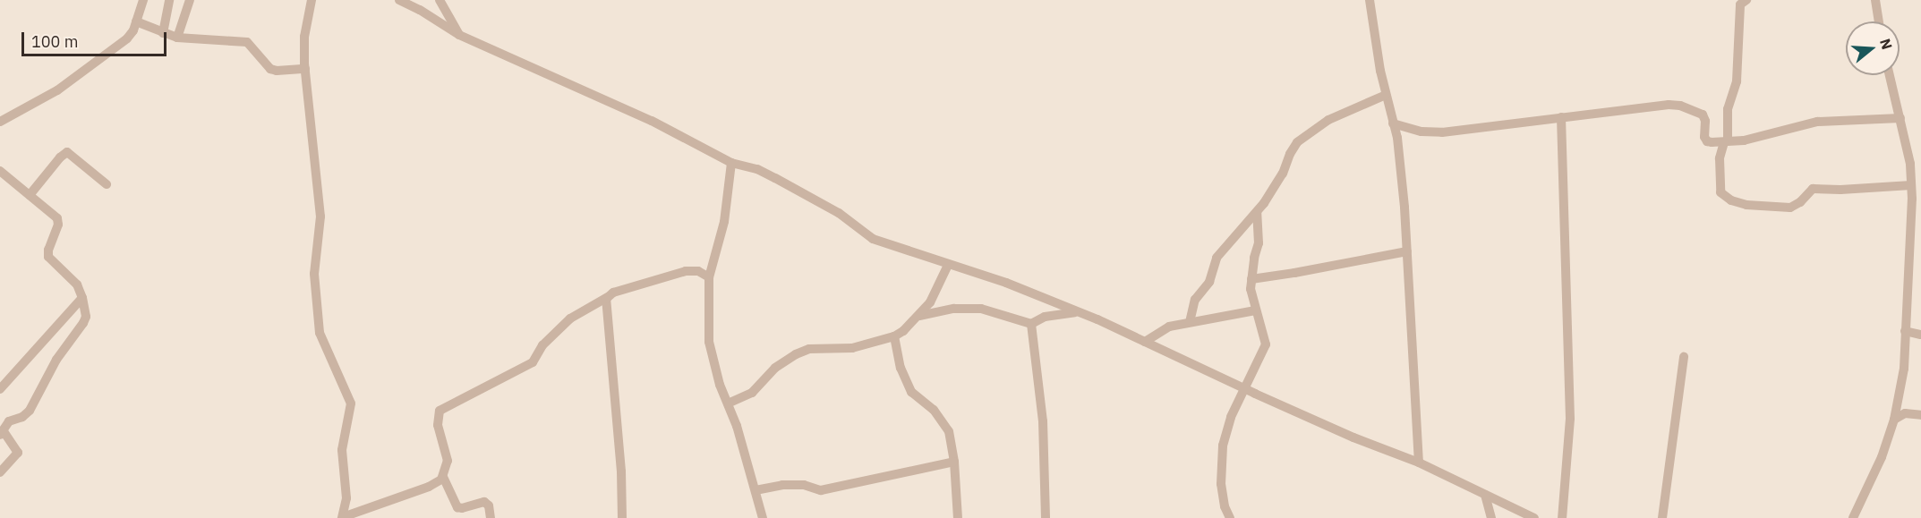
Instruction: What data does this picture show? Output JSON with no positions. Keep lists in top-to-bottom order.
{
  "scale_bar": "100 m",
  "north": "right"
}
